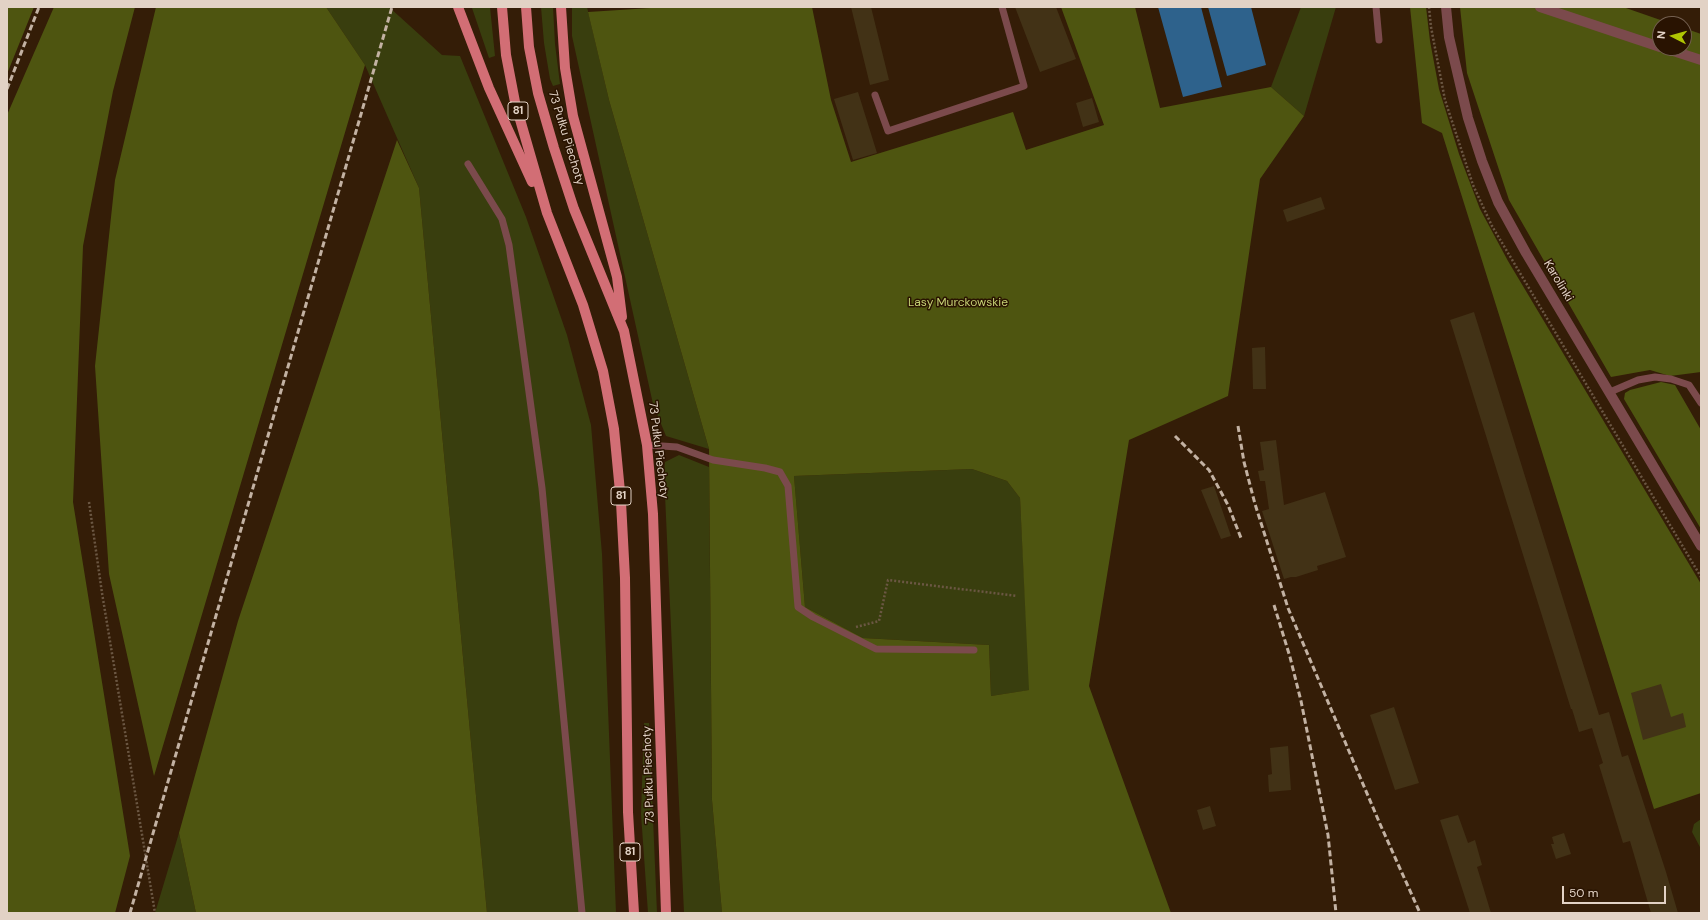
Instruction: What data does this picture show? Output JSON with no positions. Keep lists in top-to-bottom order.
{
  "streets": {
    "main road": ["81", "73 Pułku Piechoty"],
    "street": ["Karolinki"]
  },
  "parks": ["Lasy Murckowskie"],
  "scale_bar": "50 m",
  "north": "left"
}
